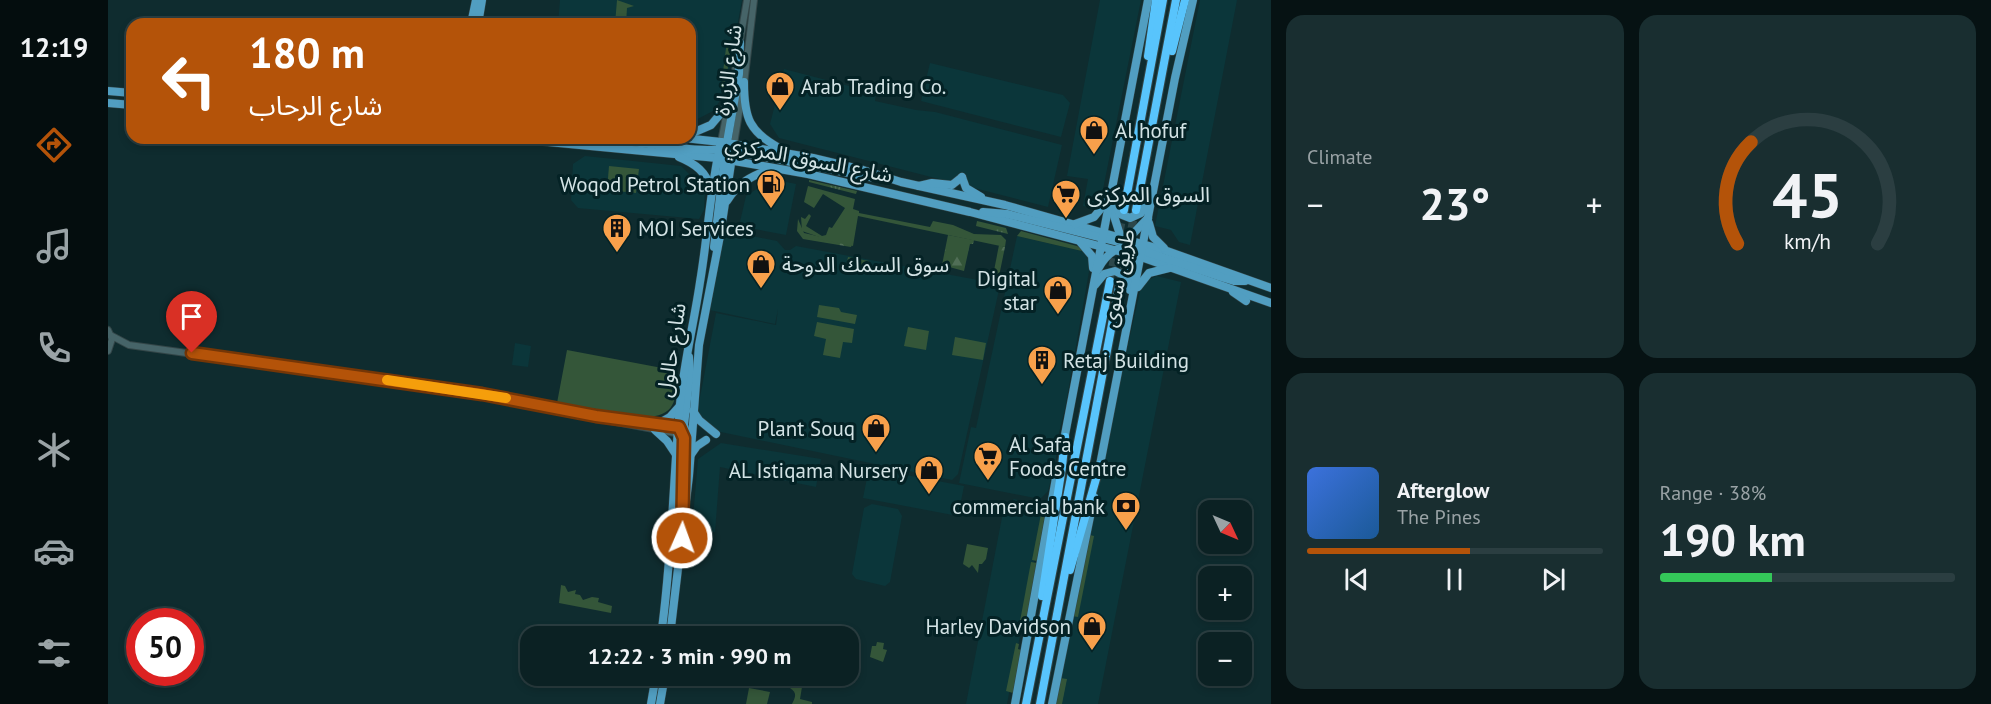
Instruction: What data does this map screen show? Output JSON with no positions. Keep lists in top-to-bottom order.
{
  "streets": {
    "highway": ["طريق سلوى"],
    "main road": ["شارع السوق المركزي", "شارع حالول"],
    "street": ["شارع الزبارة"]
  },
  "crossings": [
    ["شارع الزبارة", "شارع السوق المركزي"],
    ["شارع الزبارة", "شارع حالول"],
    ["شارع السوق المركزي", "طريق سلوى"],
    ["شارع السوق المركزي", "شارع حالول"]
  ],
  "places": {
    "shop": [
      "Arab Trading Co.",
      "Al hofuf",
      "سوق السمك الدوحة",
      "Digital star",
      "Plant Souq",
      "AL Istiqama Nursery",
      "Harley Davidson"
    ],
    "fuel station": ["Woqod Petrol Station"],
    "supermarket": ["السوق المركزى", "Al Safa Foods Centre"],
    "building": ["MOI Services", "Retaj Building"],
    "bank": ["commercial bank"]
  },
  "north": "bottom right",
  "page": {
    "tabs": "12:19",
    "tile": [
      "Climate",
      ["Range · 38%", "190 km"]
    ],
    "turn": ["180 m", "شارع الرحاب"],
    "heat": ["−", "23°", "+"],
    "song": ["Afterglow", "The Pines"],
    "map_buttons": ["+", "−"],
    "limit": "50",
    "trip": "12:22 · 3 min · 990 m",
    "gauge": ["45", "km/h"]
  }
}
